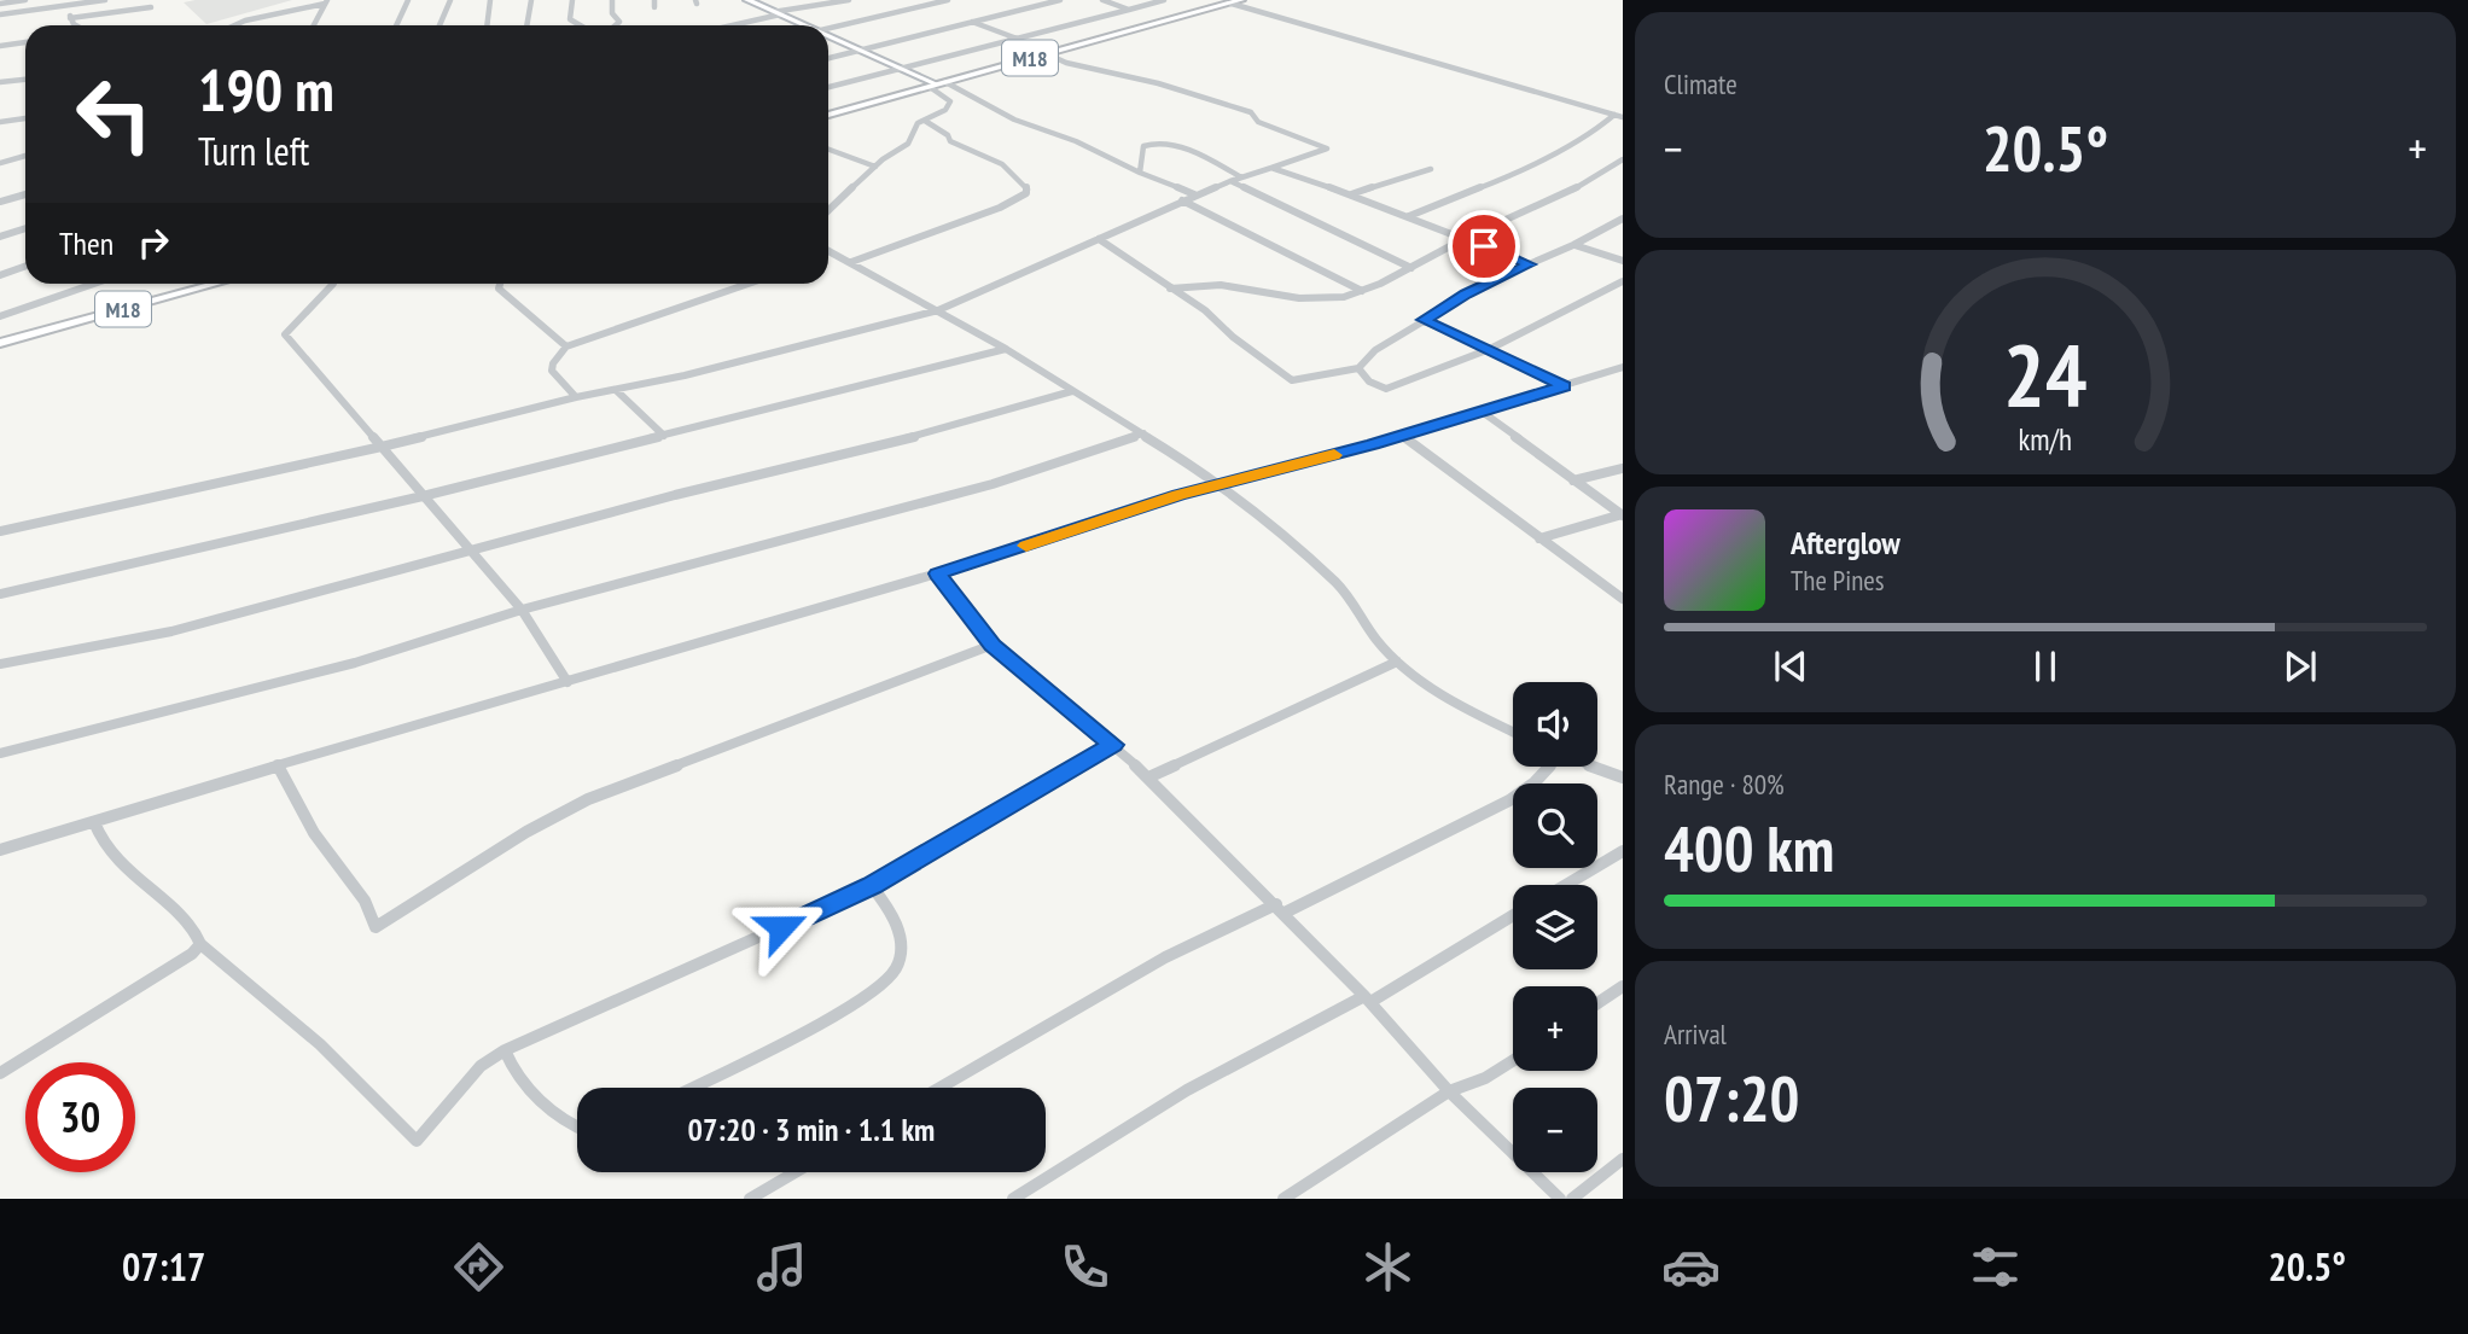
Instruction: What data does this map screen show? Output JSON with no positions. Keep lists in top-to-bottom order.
{
  "streets": {
    "main road": ["M18"]
  },
  "page": {
    "tile": [
      "Climate",
      ["Range · 80%", "400 km"],
      ["Arrival", "07:20"]
    ],
    "turn": ["190 m", "Turn left"],
    "heat": ["−", "20.5°", "+"],
    "then": "Then",
    "song": ["Afterglow", "The Pines"],
    "map_buttons": ["+", "−"],
    "limit": "30",
    "trip": "07:20 · 3 min · 1.1 km",
    "tabs": ["07:17", "20.5°"],
    "gauge": ["24", "km/h"]
  }
}
